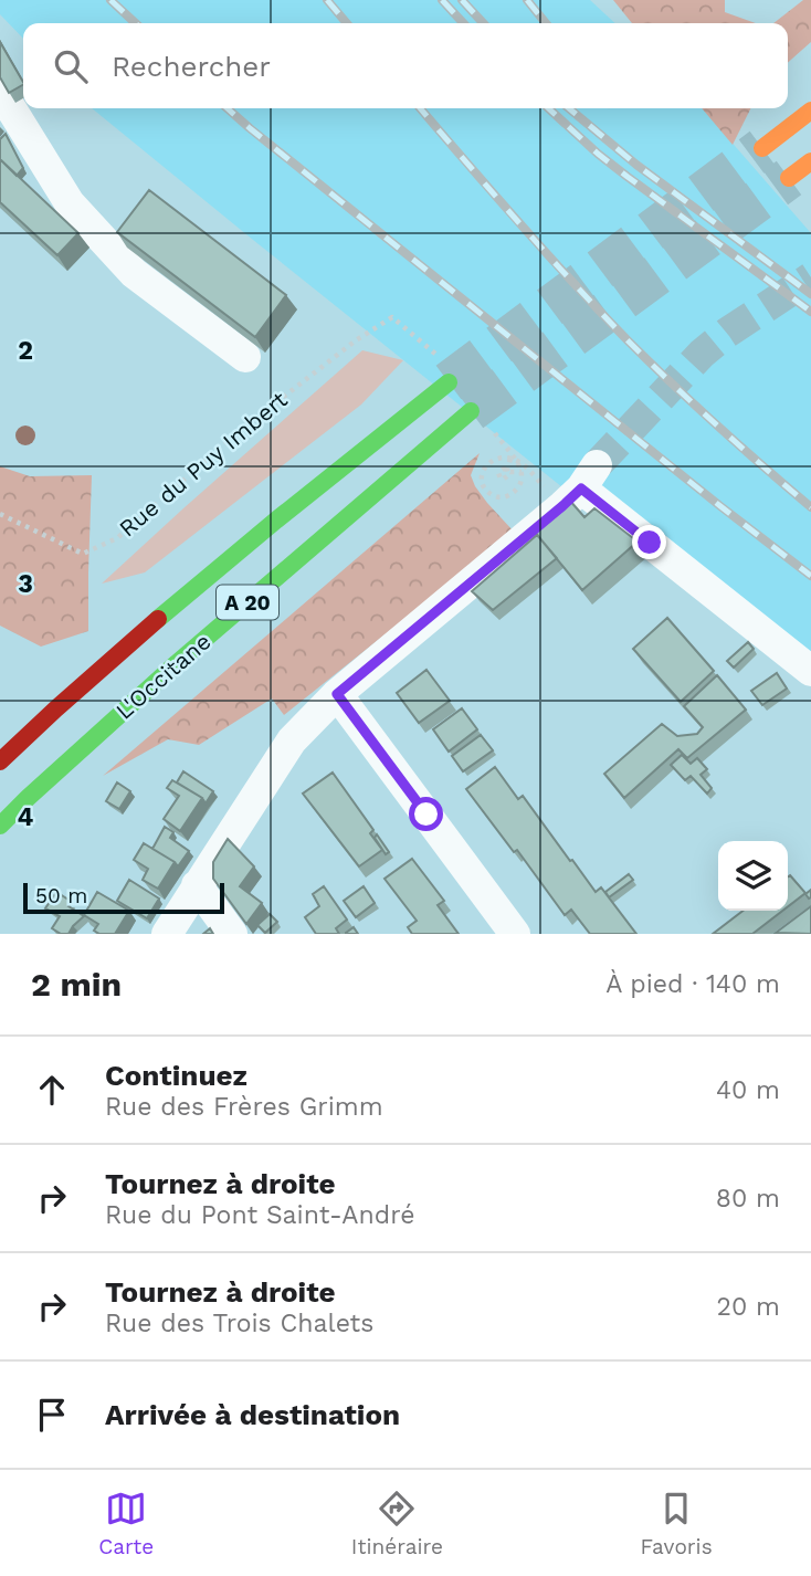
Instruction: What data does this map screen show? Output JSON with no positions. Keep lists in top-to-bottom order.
{
  "streets": {
    "highway": ["A 20", "L'Occitane"],
    "path": ["Rue du Puy Imbert"]
  },
  "scale_bar": "50 m",
  "page": {
    "search": "Rechercher",
    "scale": "50 m",
    "heading": ["2 min", "À pied · 140 m"],
    "list": [
      ["Continuez", "Rue des Frères Grimm", "40 m"],
      ["Tournez à droite", "Rue du Pont Saint-André", "80 m"],
      ["Tournez à droite", "Rue des Trois Chalets", "20 m"],
      "Arrivée à destination"
    ],
    "nav": ["Carte", "Itinéraire", "Favoris"]
  },
  "grid": {
    "rows": ["2", "3", "4"]
  }
}
